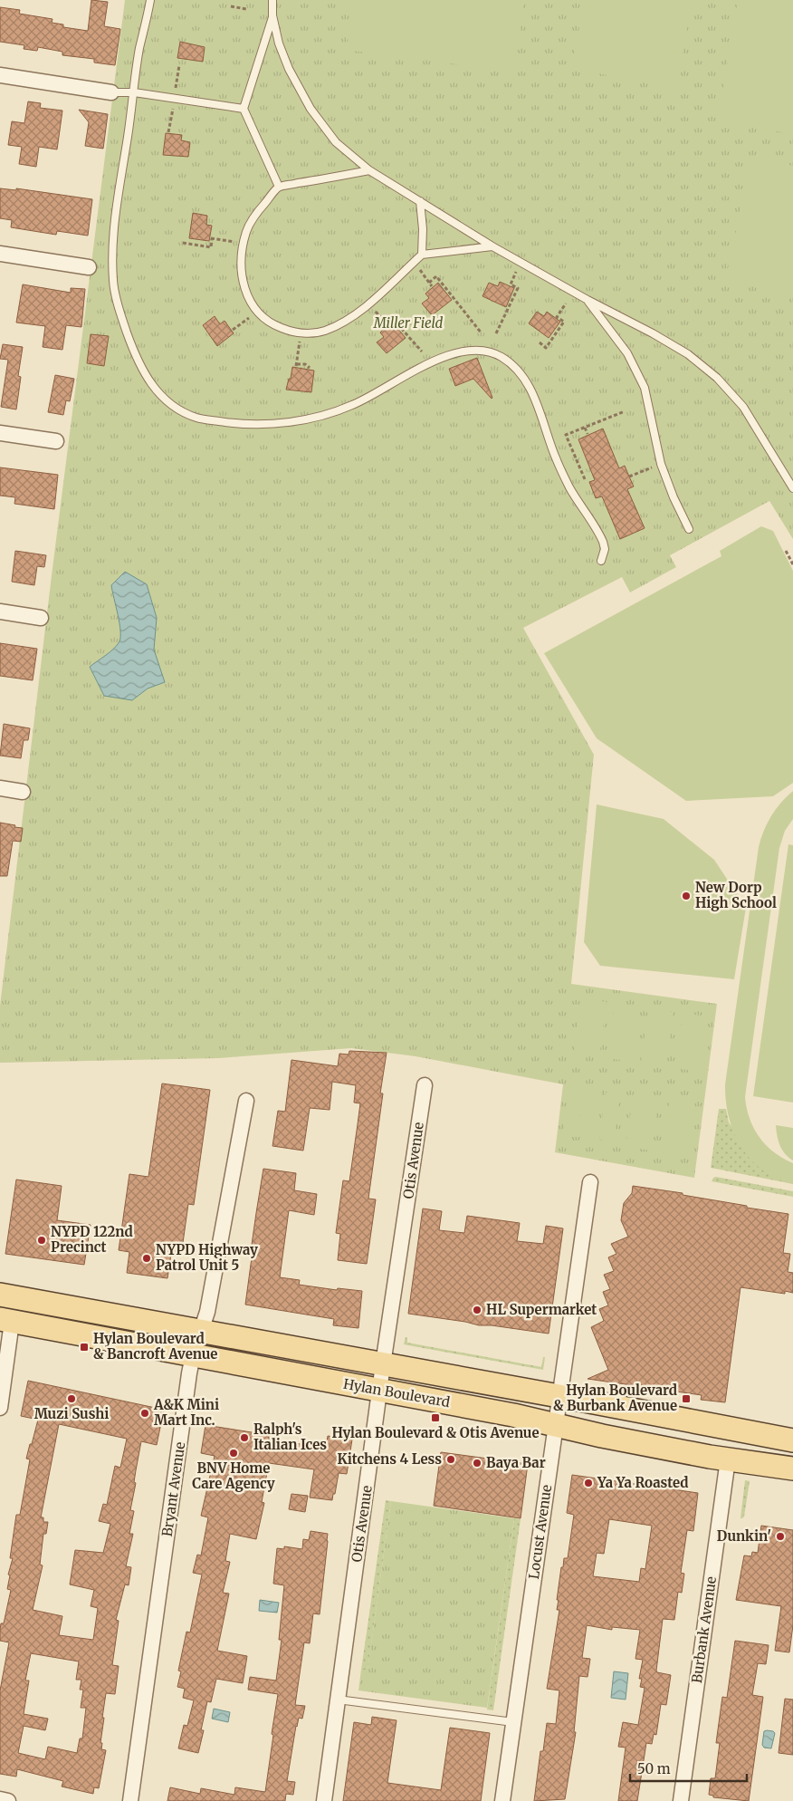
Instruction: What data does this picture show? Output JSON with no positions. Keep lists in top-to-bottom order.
{
  "streets": {
    "main road": ["Hylan Boulevard"],
    "street": [
      "Otis Avenue",
      "Bryant Avenue",
      "Locust Avenue",
      "Burbank Avenue"
    ]
  },
  "crossings": [
    ["Otis Avenue", "Hylan Boulevard"],
    ["Hylan Boulevard", "Bryant Avenue"],
    ["Hylan Boulevard", "Locust Avenue"],
    ["Hylan Boulevard", "Burbank Avenue"]
  ],
  "parks": ["Miller Field"],
  "places": {
    "other": [
      "New Dorp High School",
      "NYPD 122nd Precinct",
      "NYPD Highway Patrol Unit 5",
      "HL Supermarket",
      "Muzi Sushi",
      "A&K Mini Mart Inc.",
      "Ralph's Italian Ices",
      "BNV Home Care Agency",
      "Kitchens 4 Less",
      "Baya Bar",
      "Ya Ya Roasted",
      "Dunkin'"
    ],
    "transit": ["Hylan Boulevard & Bancroft Avenue", "Hylan Boulevard & Burbank Avenue", "Hylan Boulevard & Otis Avenue"]
  },
  "scale_bar": "50 m"
}
